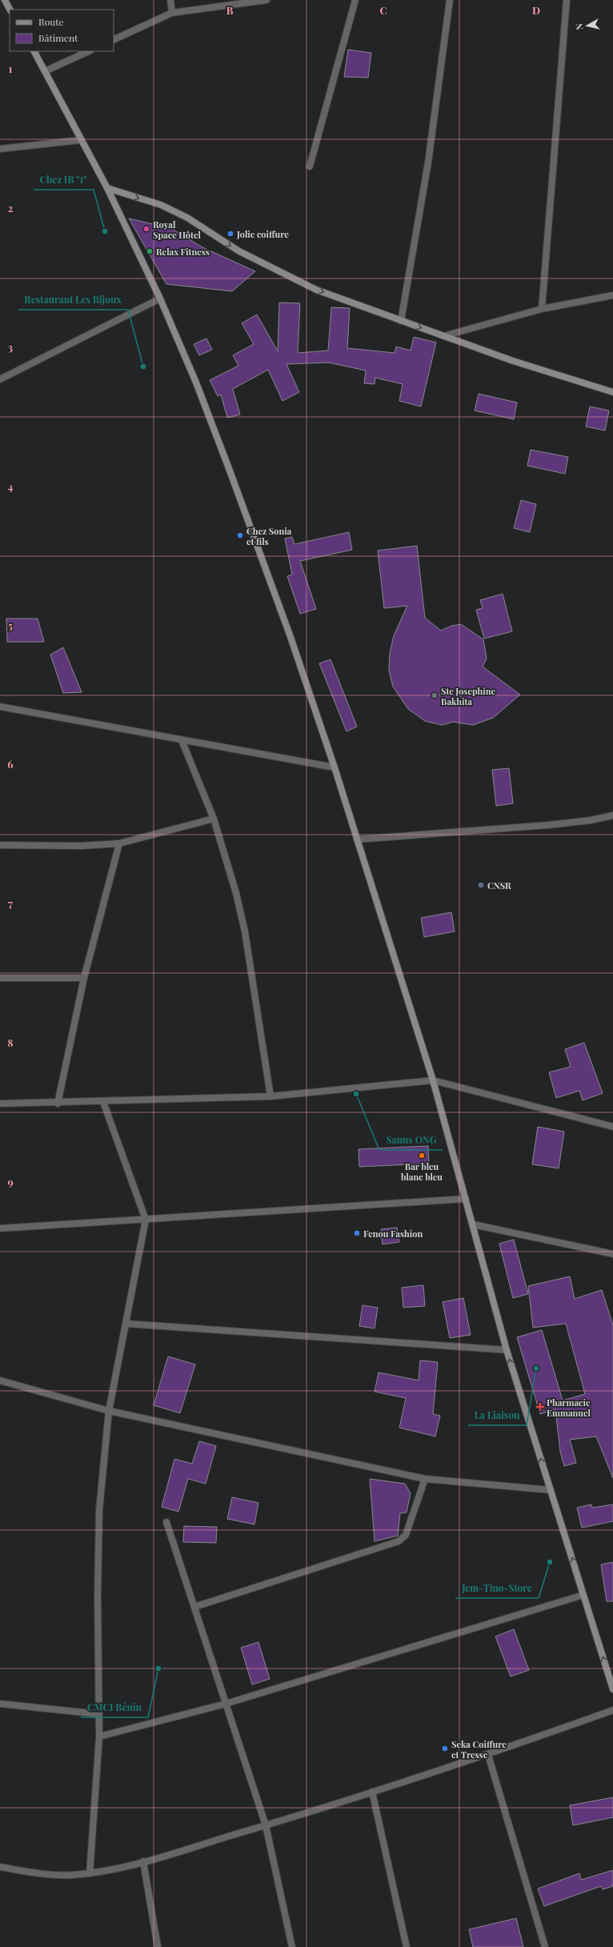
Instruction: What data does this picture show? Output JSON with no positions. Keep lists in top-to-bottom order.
{
  "places": {
    "other": [
      "Royal Space Hôtel",
      "Chez IB \"1\"",
      "Jolie coiffure",
      "Relax Fitness",
      "Restaurant Les Bijoux",
      "Chez Sonia et fils",
      "Ste Josephine Bakhita",
      "CNSR",
      "Sanus ONG",
      "Bar bleu blanc bleu",
      "Fenou Fashion",
      "La Liaison",
      "Jem-Tino-Store",
      "CMCI Bénin",
      "Seka Coiffure et Tresse"
    ],
    "health": ["Pharmacie Emmanuel"]
  },
  "legend": ["Route", "Bâtiment"],
  "north": "left",
  "grid": {
    "columns": ["B", "C", "D"],
    "rows": [
      "1",
      "2",
      "3",
      "4",
      "5",
      "6",
      "7",
      "8",
      "9"
    ]
  }
}
